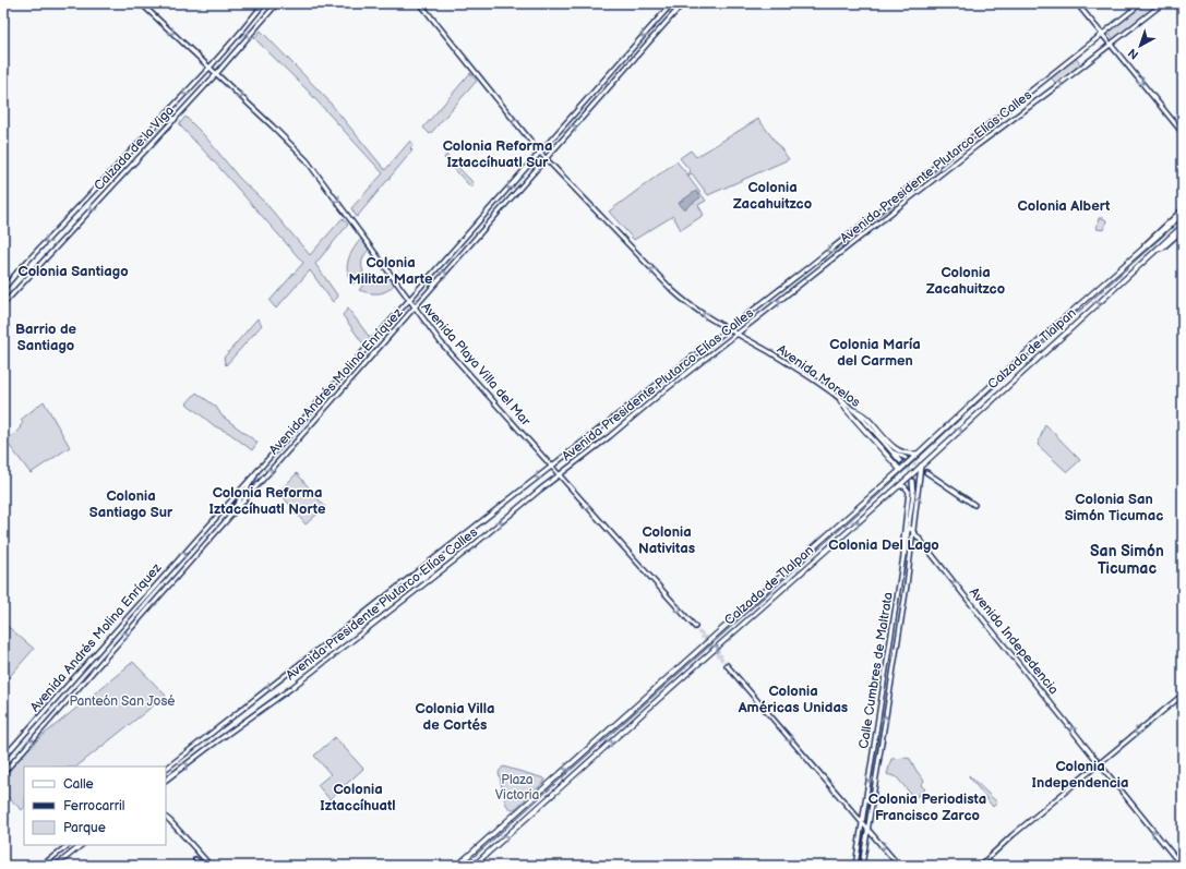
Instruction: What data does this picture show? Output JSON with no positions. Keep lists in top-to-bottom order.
{
  "streets": {
    "highway": ["Calzada de Tlalpan"],
    "main road": [
      "Calzada de la Viga",
      "Avenida Presidente Plutarco Elías Calles",
      "Avenida Playa Villa del Mar",
      "Avenida Morelos",
      "Avenida Andrés Molina Enríquez",
      "Avenida Indepedencia",
      "Calle Cumbres de Maltrata"
    ]
  },
  "crossings": [
    ["Calzada de la Viga", "Avenida Playa Villa del Mar"],
    ["Avenida Presidente Plutarco Elías Calles", "Avenida Playa Villa del Mar"],
    ["Avenida Presidente Plutarco Elías Calles", "Avenida Morelos"],
    ["Calzada de Tlalpan", "Calle Cumbres de Maltrata"],
    ["Avenida Playa Villa del Mar", "Avenida Andrés Molina Enríquez"],
    ["Avenida Morelos", "Avenida Andrés Molina Enríquez"],
    ["Avenida Indepedencia", "Calle Cumbres de Maltrata"]
  ],
  "one_way": [
    "Calzada de la Viga",
    "Avenida Playa Villa del Mar",
    "Avenida Morelos",
    "Avenida Indepedencia"
  ],
  "districts": [
    "Colonia Reforma Iztaccíhuatl Sur",
    "Colonia Zacahuitzco",
    "Colonia Albert",
    "Colonia Militar Marte",
    "Colonia Santiago",
    "Colonia Zacahuitzco",
    "Barrio de Santiago",
    "Colonia María del Carmen",
    "Colonia Reforma Iztaccíhuatl Norte",
    "Colonia Santiago Sur",
    "Colonia San Simón Ticumac",
    "Colonia Nativitas",
    "Colonia Del Lago",
    "San Simón Ticumac",
    "Colonia Américas Unidas",
    "Colonia Villa de Cortés",
    "Colonia Independencia",
    "Colonia Iztaccíhuatl",
    "Colonia Periodista Francisco Zarco"
  ],
  "parks": ["Panteón San José", "Plaza Victoria"],
  "legend": ["Calle", "Ferrocarril", "Parque"],
  "north": "bottom left"
}
